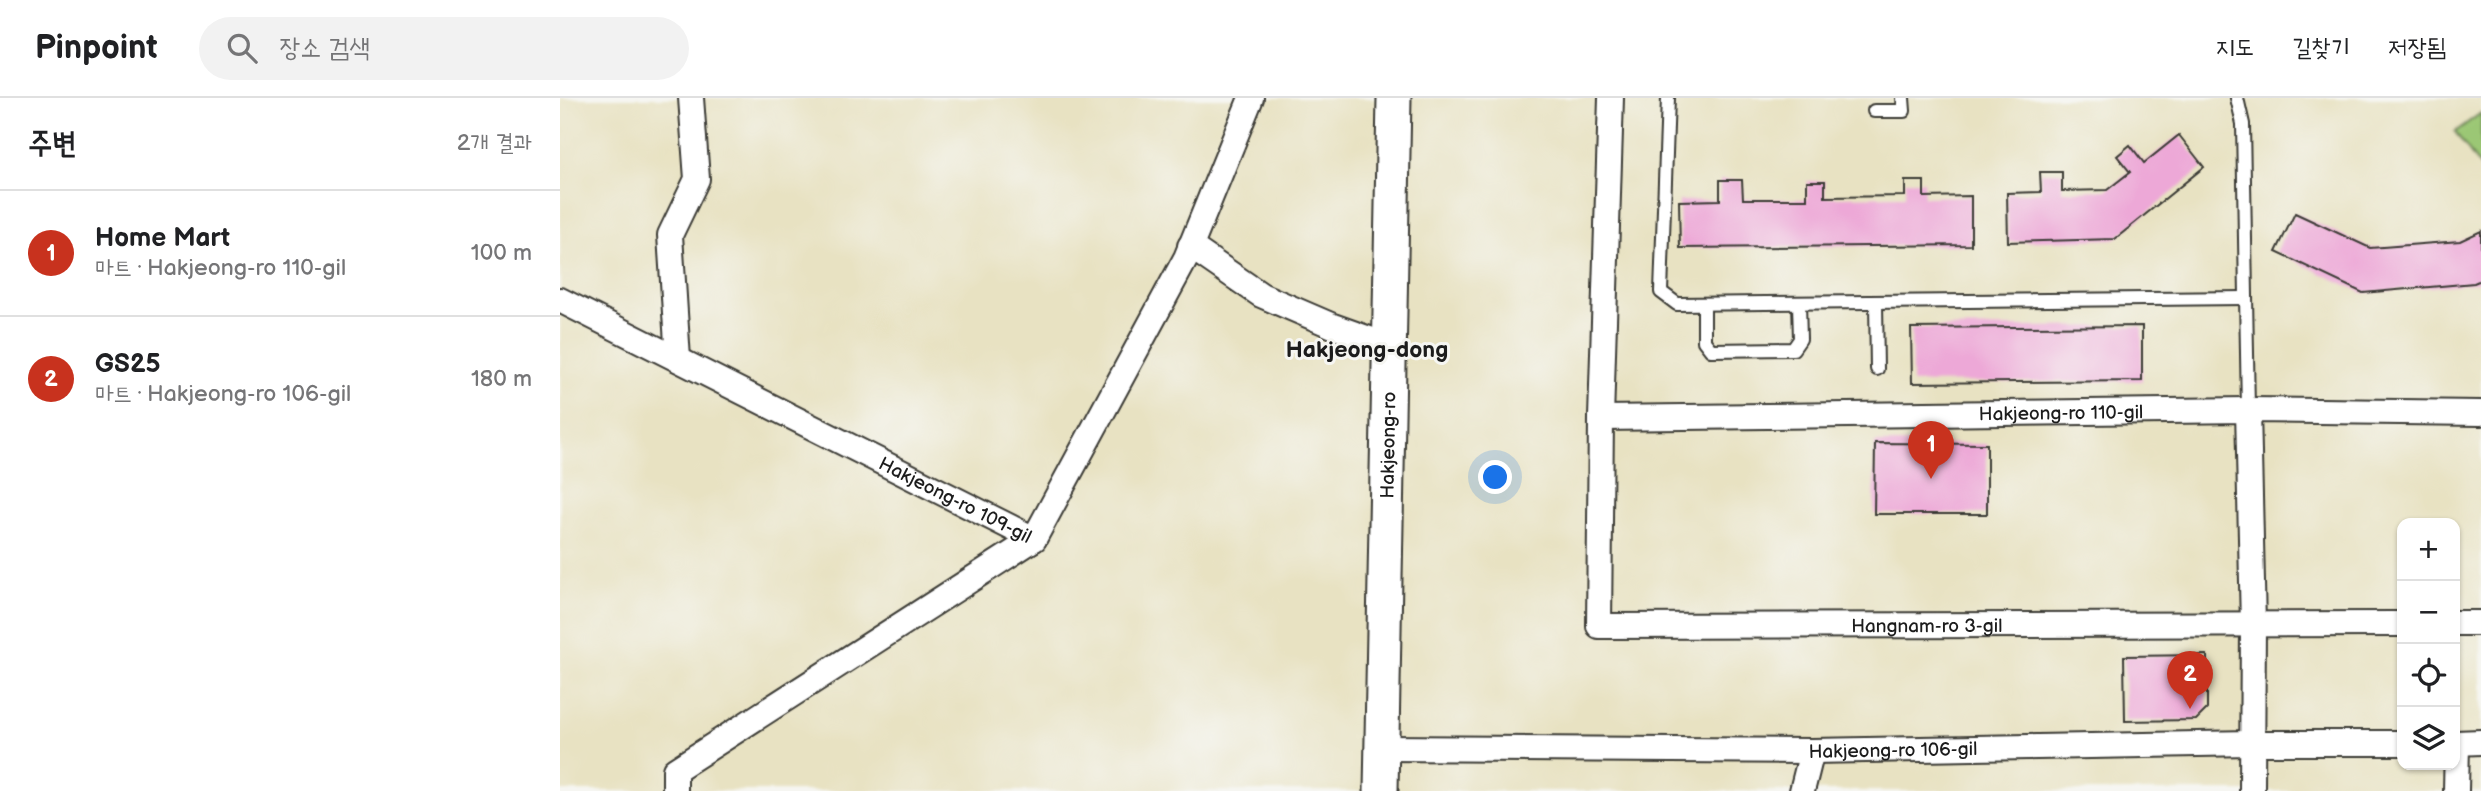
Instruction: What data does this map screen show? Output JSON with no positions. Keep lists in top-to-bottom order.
{
  "streets": {
    "main road": ["Hakjeong-ro"],
    "street": [
      "Hakjeong-ro 110-gil",
      "Hakjeong-ro 109-gil",
      "Hangnam-ro 3-gil",
      "Hakjeong-ro 106-gil"
    ]
  },
  "crossings": [
    ["Hakjeong-ro 110-gil", "Hangnam-ro 3-gil"],
    ["Hakjeong-ro", "Hakjeong-ro 106-gil"]
  ],
  "districts": ["Hakjeong-dong"],
  "page": {
    "header": "Pinpoint",
    "search": "장소 검색",
    "nav": ["지도", "길찾기", "저장됨"],
    "heading": ["주변", "2개 결과"],
    "list": [
      {
        "mark": "1",
        "name": "Home Mart",
        "note": "마트 · Hakjeong-ro 110-gil",
        "value": "100 m"
      },
      {
        "mark": "2",
        "name": "GS25",
        "note": "마트 · Hakjeong-ro 106-gil",
        "value": "180 m"
      }
    ],
    "pins": ["1", "2"],
    "map_buttons": ["+", "−"]
  }
}
